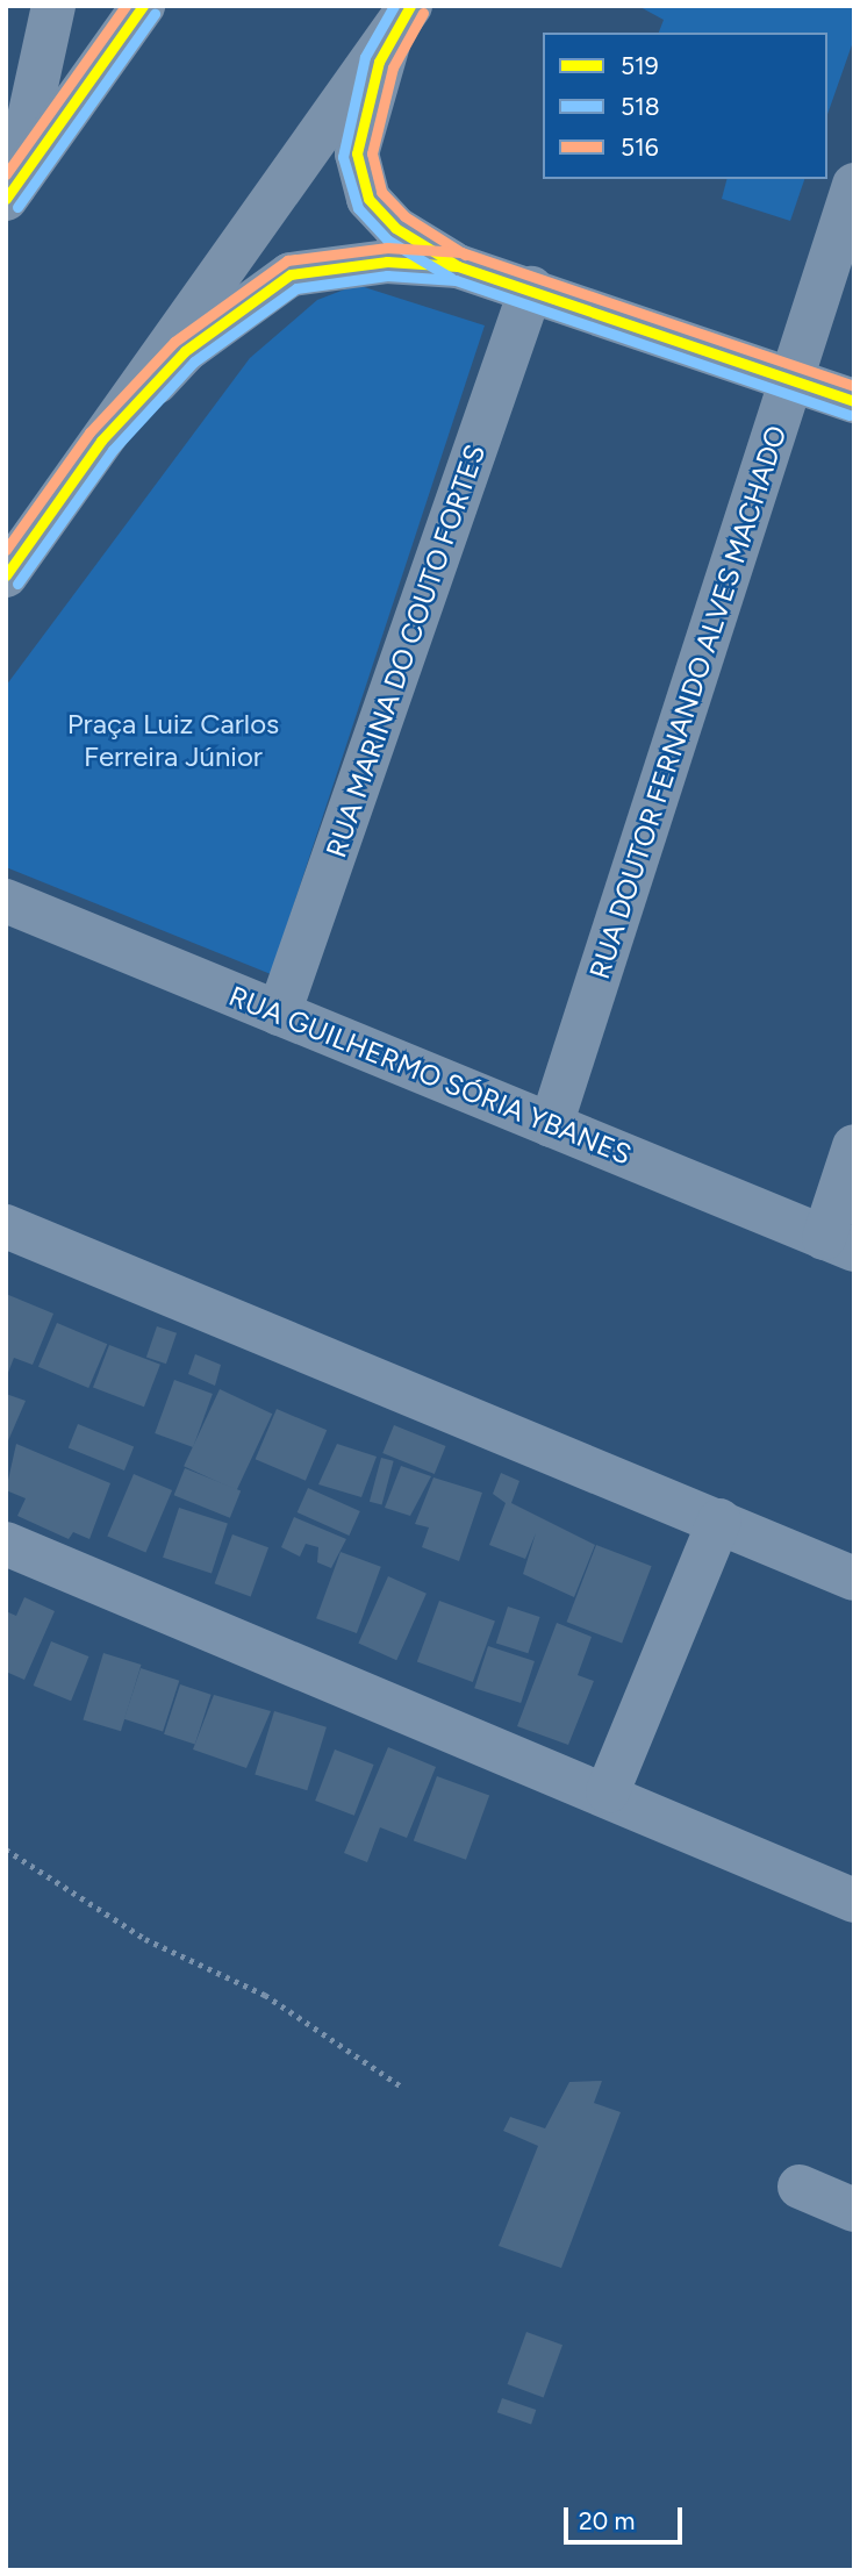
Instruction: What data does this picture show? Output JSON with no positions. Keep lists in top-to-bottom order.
{
  "streets": {
    "street": ["RUA MARINA DO COUTO FORTES", "RUA DOUTOR FERNANDO ALVES MACHADO", "RUA GUILHERMO SÓRIA YBANES"]
  },
  "crossings": [
    ["RUA MARINA DO COUTO FORTES", "RUA GUILHERMO SÓRIA YBANES"],
    ["RUA DOUTOR FERNANDO ALVES MACHADO", "RUA GUILHERMO SÓRIA YBANES"]
  ],
  "parks": ["Praça Luiz Carlos Ferreira Júnior"],
  "lines": ["transit line 519", "transit line 518", "transit line 516"],
  "legend": ["519", "518", "516"],
  "scale_bar": "20 m"
}
